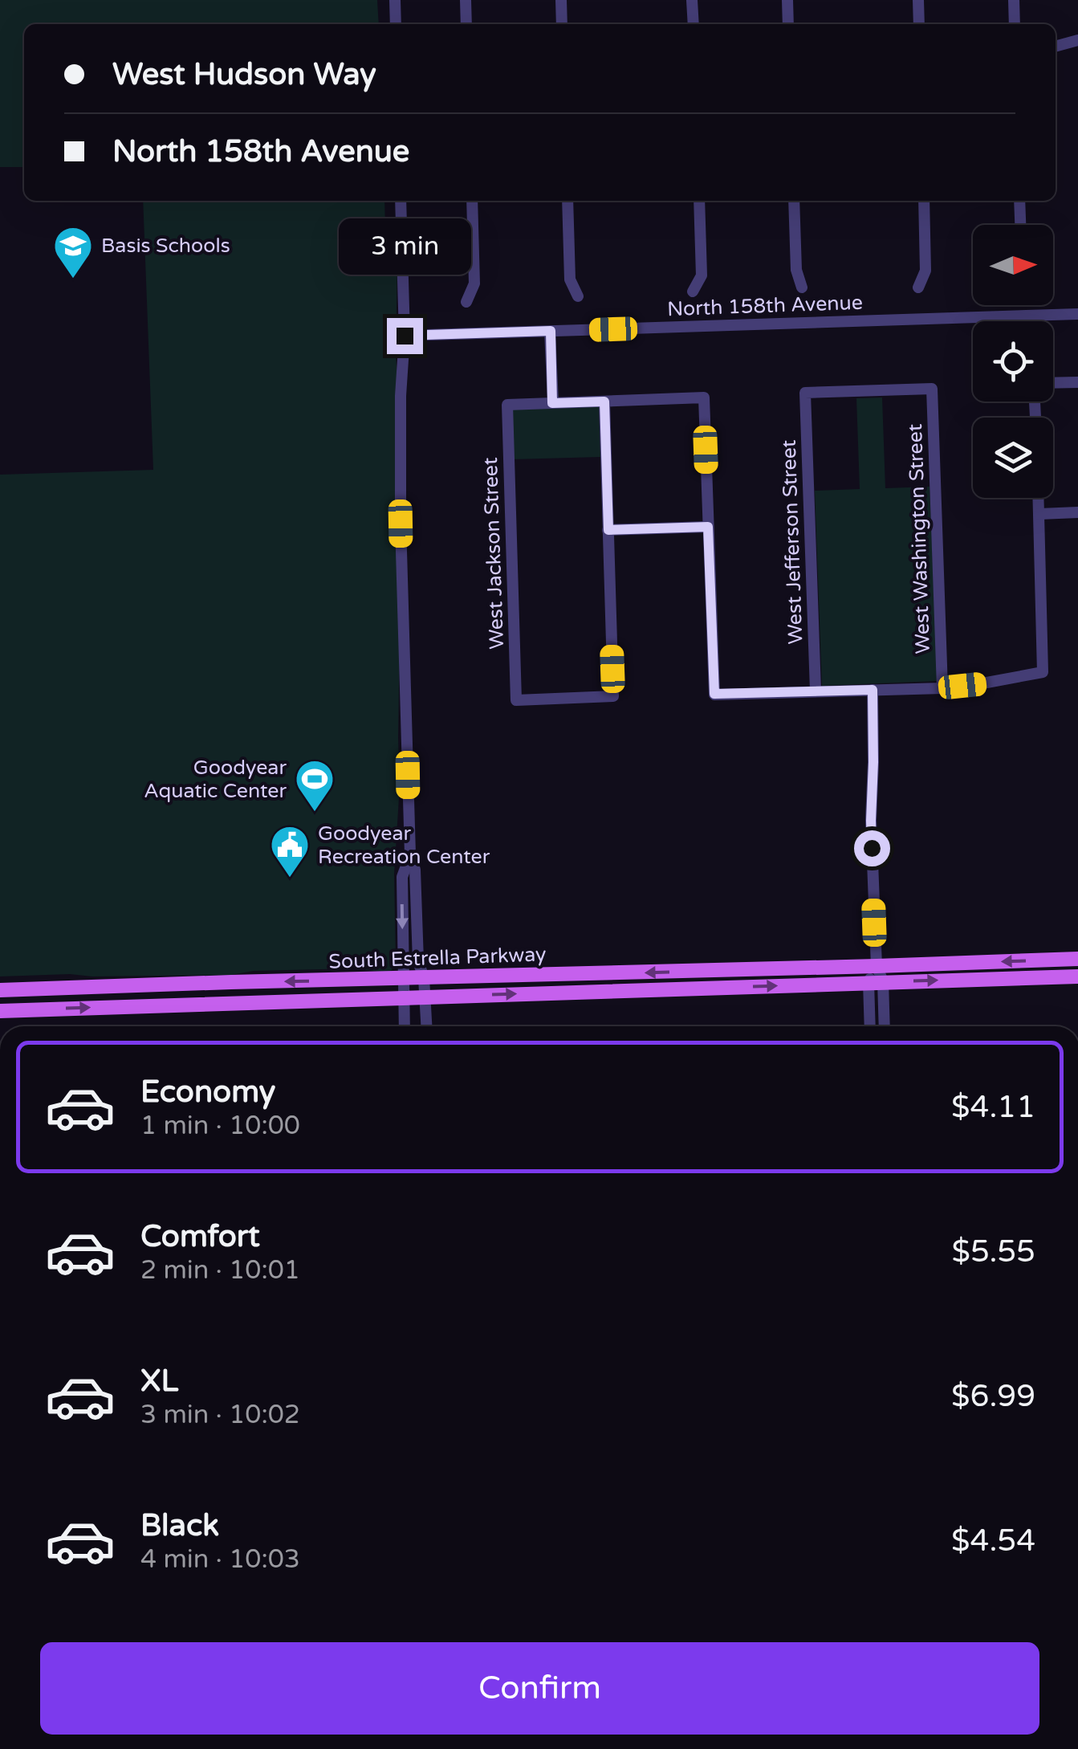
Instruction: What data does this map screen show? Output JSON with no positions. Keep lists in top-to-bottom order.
{
  "streets": {
    "main road": ["South Estrella Parkway"],
    "street": [
      "North 158th Avenue",
      "West Washington Street",
      "West Jefferson Street",
      "West Jackson Street"
    ]
  },
  "crossings": [
    ["West Washington Street", "West Jefferson Street"]
  ],
  "places": {
    "school or university": ["Basis Schools"],
    "sports": ["Goodyear Aquatic Center"],
    "public building": ["Goodyear Recreation Center"]
  },
  "north": "right",
  "page": {
    "banner": ["West Hudson Way", "North 158th Avenue"],
    "bubble": "3 min",
    "list": [
      {
        "name": "Economy",
        "note": "1 min · 10:00",
        "value": "$4.11"
      },
      {
        "name": "Comfort",
        "note": "2 min · 10:01",
        "value": "$5.55"
      },
      {
        "name": "XL",
        "note": "3 min · 10:02",
        "value": "$6.99"
      },
      {
        "name": "Black",
        "note": "4 min · 10:03",
        "value": "$4.54"
      }
    ],
    "buttons": "Confirm"
  }
}
